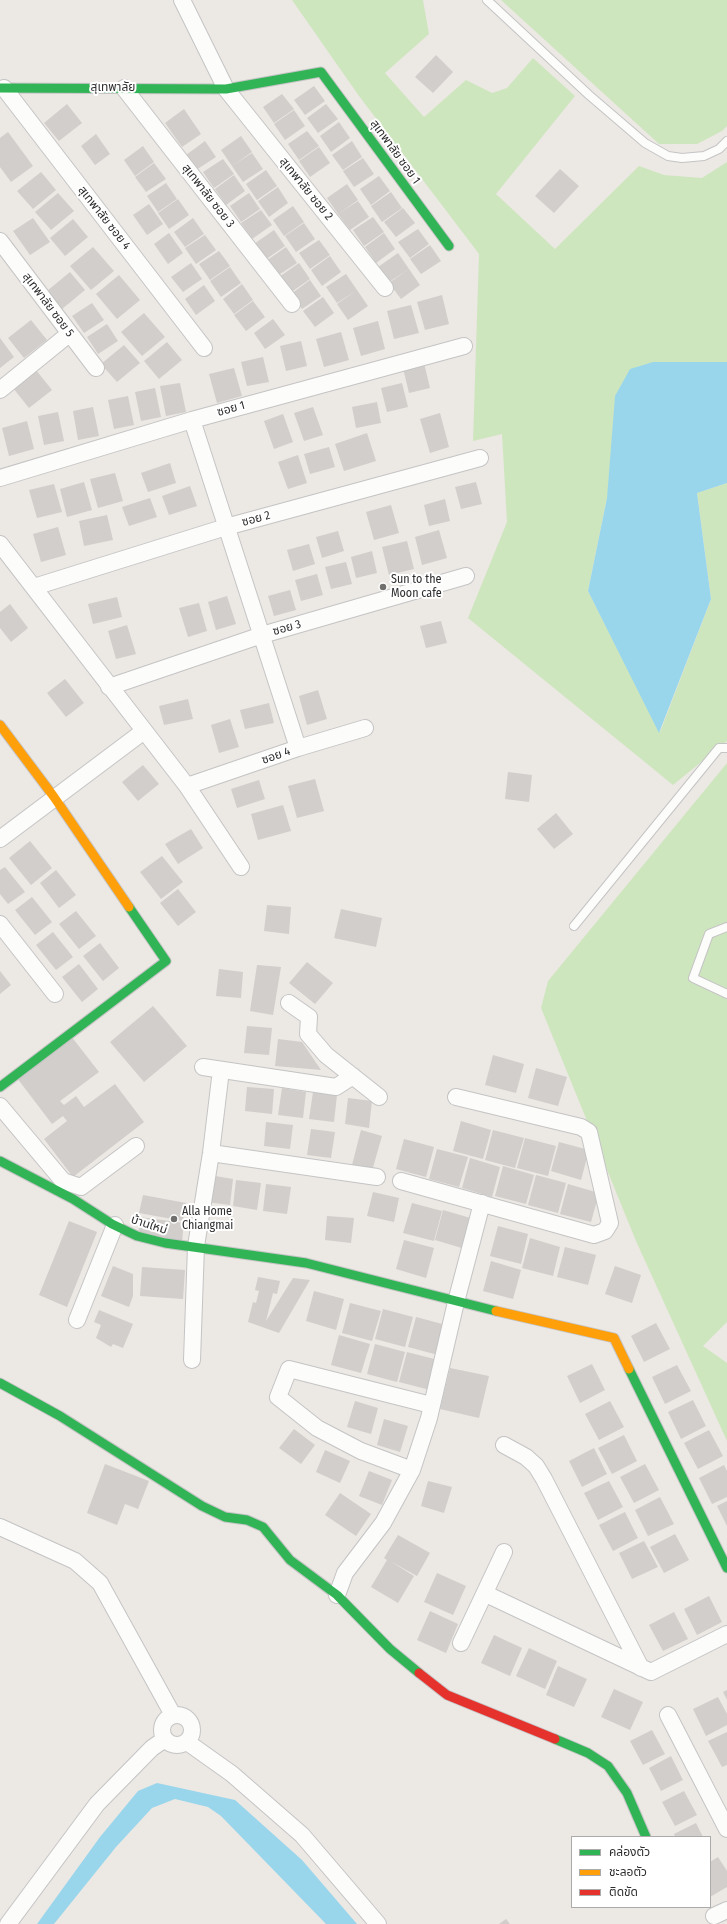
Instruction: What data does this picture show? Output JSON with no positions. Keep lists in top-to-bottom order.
{
  "streets": {
    "street": [
      "สุเทพาลัย",
      "สุเทพาลัย ซอย 1",
      "สุเทพาลัย ซอย 2",
      "สุเทพาลัย ซอย 3",
      "สุเทพาลัย ซอย 4",
      "สุเทพาลัย ซอย 5",
      "ซอย 1",
      "ซอย 2",
      "ซอย 3",
      "ซอย 4",
      "บ้านใหม่"
    ]
  },
  "crossings": [
    ["สุเทพาลัย", "สุเทพาลัย ซอย 1"],
    ["สุเทพาลัย", "สุเทพาลัย ซอย 2"],
    ["สุเทพาลัย", "สุเทพาลัย ซอย 3"],
    ["สุเทพาลัย", "สุเทพาลัย ซอย 4"]
  ],
  "places": ["Sun to the Moon cafe", "Alla Home Chiangmai"],
  "legend": ["คล่องตัว", "ชะลอตัว", "ติดขัด"]
}
